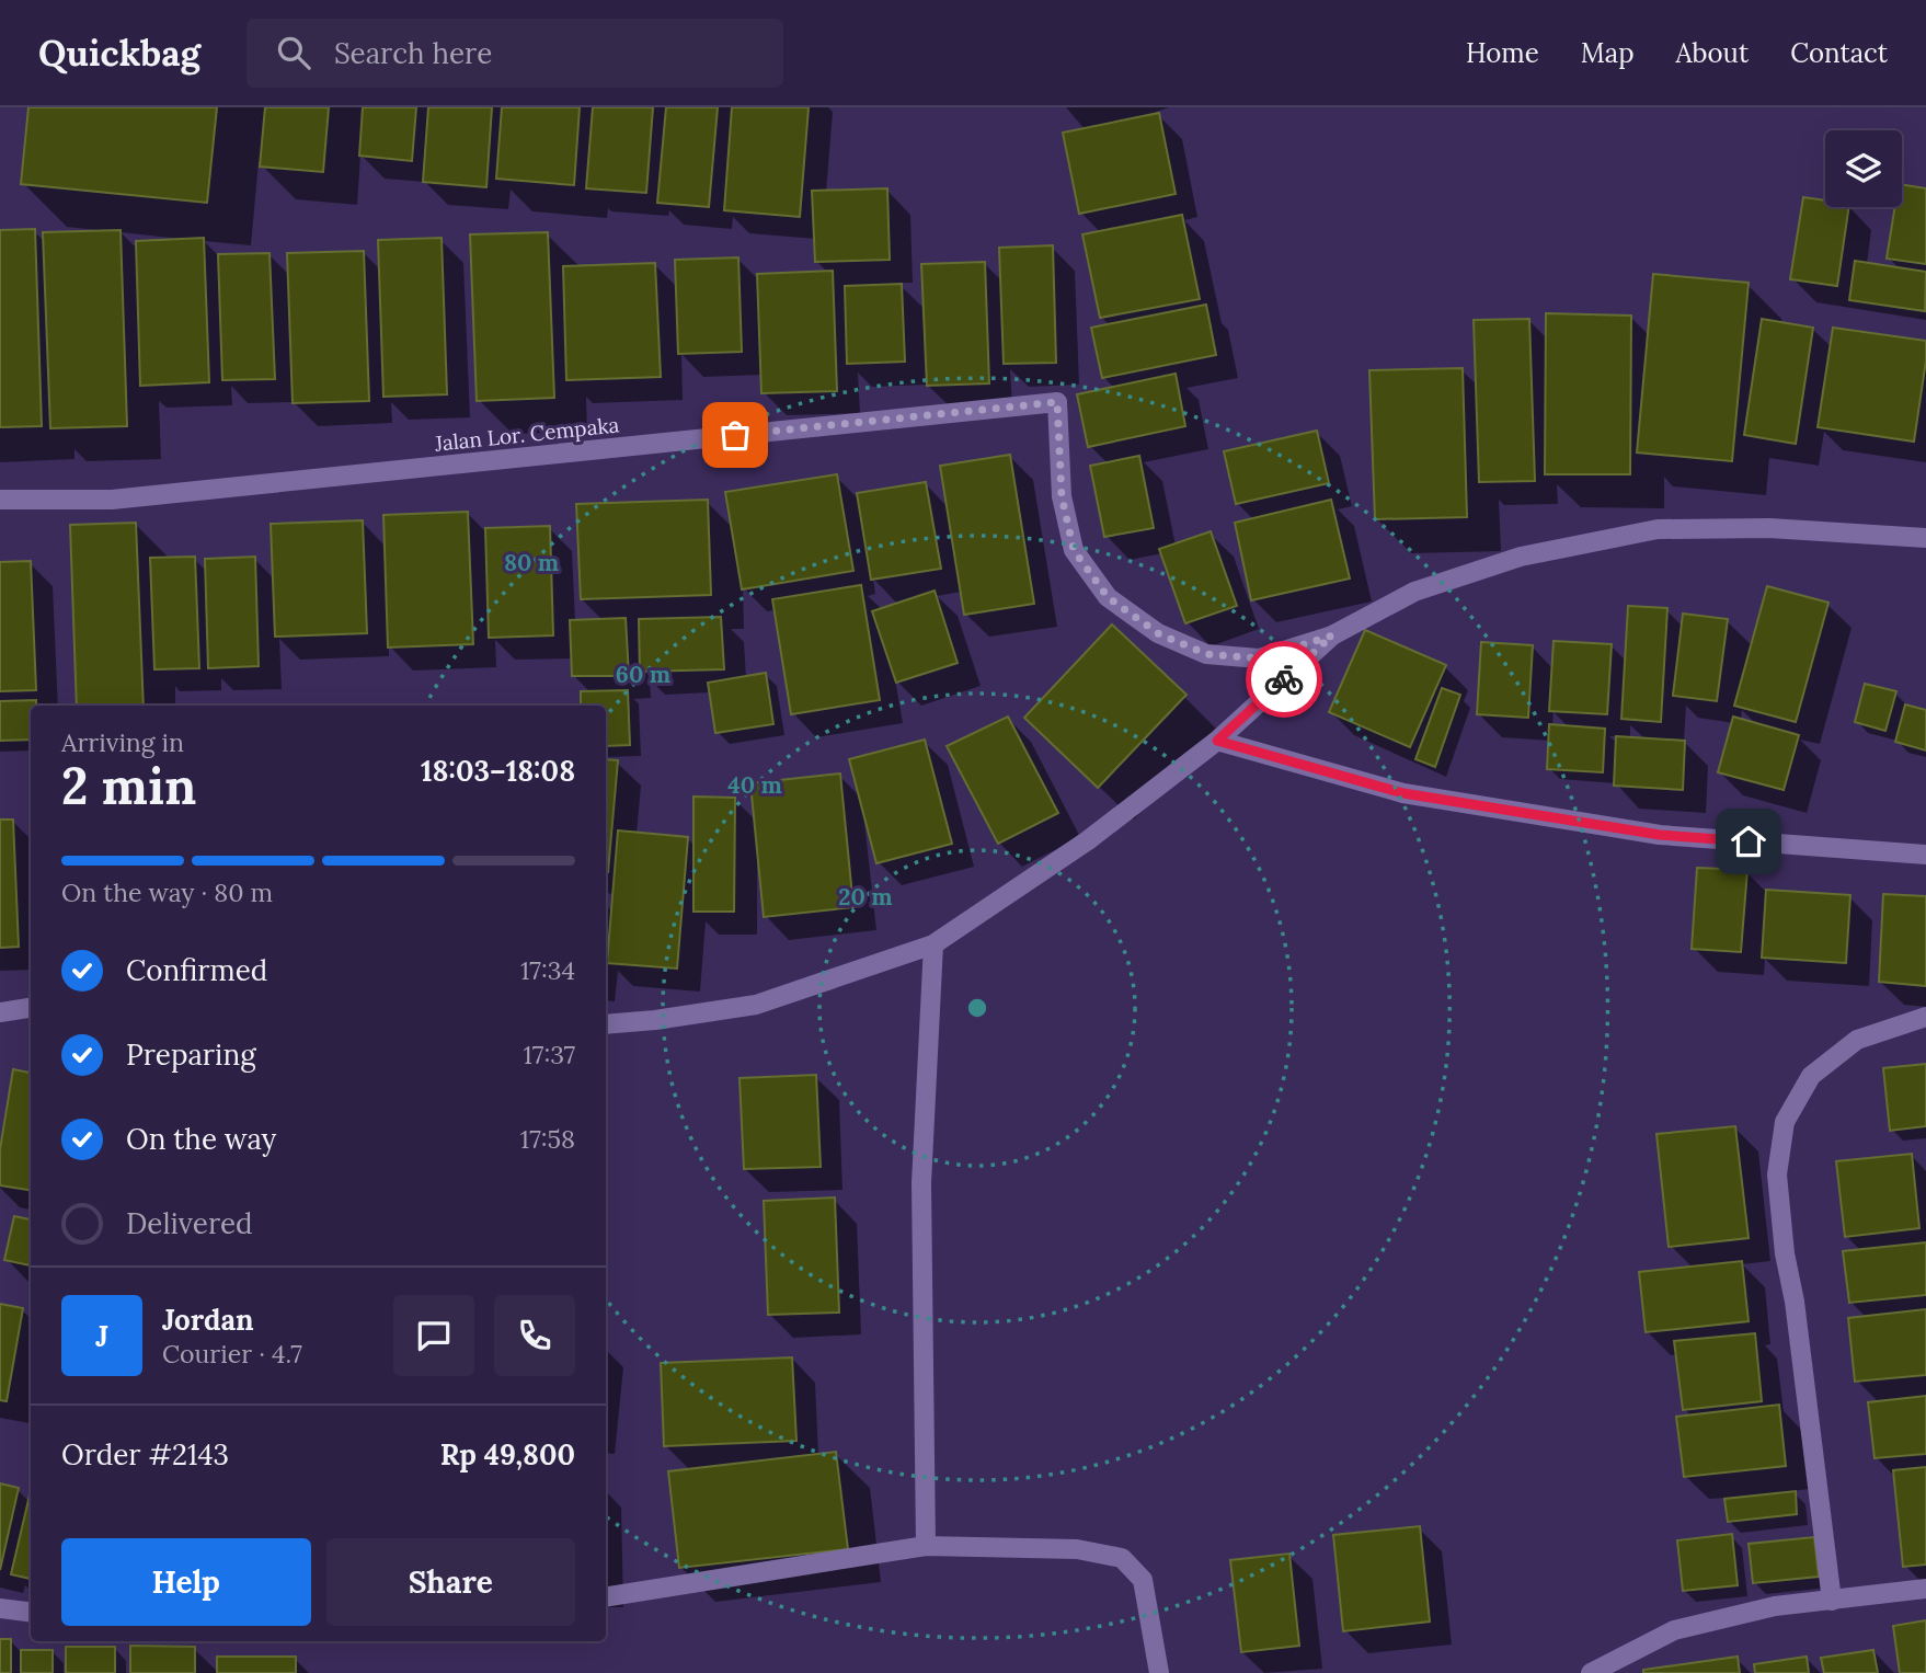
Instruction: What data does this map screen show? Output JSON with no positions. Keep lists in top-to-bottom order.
{
  "streets": {
    "street": ["Jalan Lor. Cempaka"]
  },
  "page": {
    "header": "Quickbag",
    "search": "Search here",
    "nav": [
      "Home",
      "Map",
      "About",
      "Contact"
    ],
    "heading": ["2 min", "Arriving in", "18:03–18:08"],
    "panel": [
      "Jordan",
      "Courier · 4.7",
      "Order #2143",
      "Rp 49,800"
    ],
    "bar": "On the way · 80 m",
    "list": [
      ["Confirmed", "17:34"],
      ["Preparing", "17:37"],
      ["On the way", "17:58"],
      "Delivered"
    ],
    "round": "J",
    "buttons": ["Help", "Share"]
  },
  "rings": [
    "80 m",
    "60 m",
    "40 m",
    "20 m"
  ]
}
